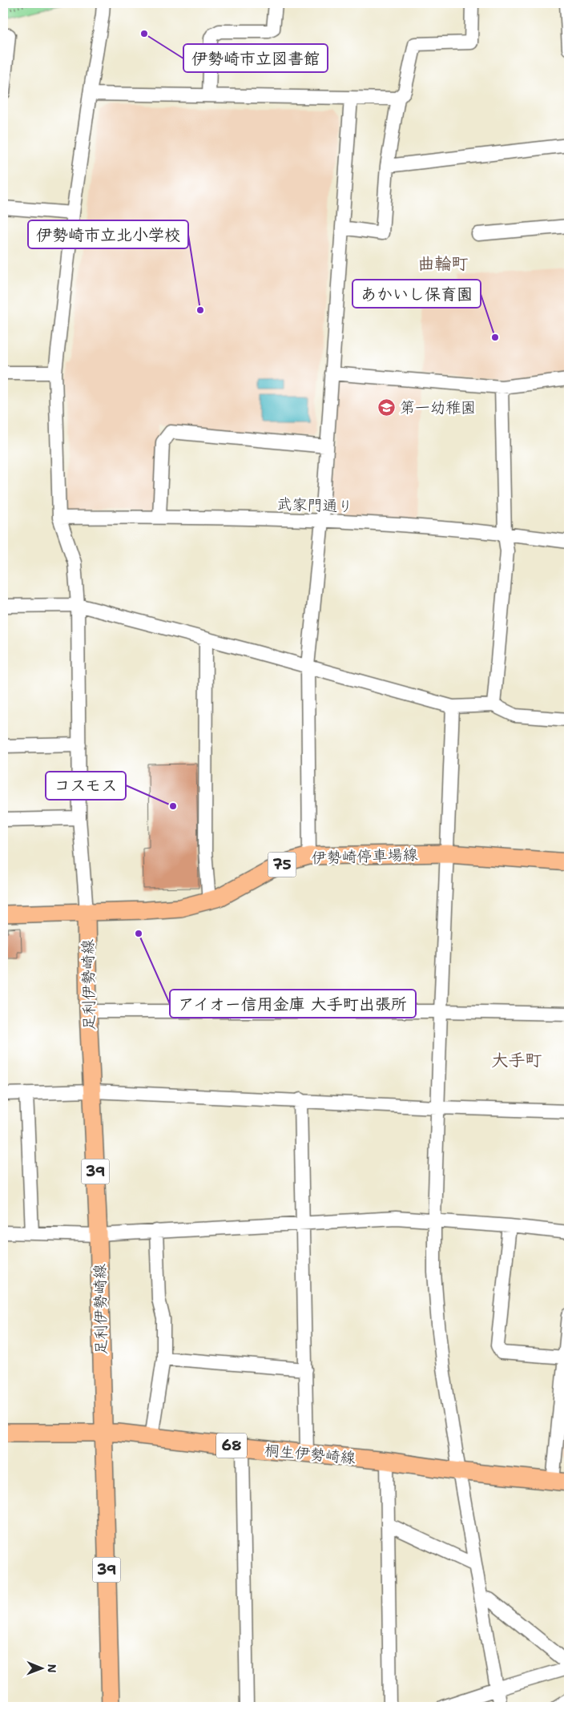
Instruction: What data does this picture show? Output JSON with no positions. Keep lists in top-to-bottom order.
{
  "streets": {
    "main road": [
      "伊勢崎停車場線",
      "75",
      "足利伊勢崎線",
      "39",
      "68",
      "桐生伊勢崎線"
    ],
    "street": ["武家門通り"]
  },
  "crossings": [
    ["伊勢崎停車場線", "足利伊勢崎線"],
    ["足利伊勢崎線", "桐生伊勢崎線"]
  ],
  "districts": ["曲輪町", "大手町"],
  "places": {
    "other": [
      "伊勢崎市立図書館",
      "伊勢崎市立北小学校",
      "あかいし保育園",
      "コスモス",
      "アイオー信用金庫 大手町出張所"
    ],
    "school or university": ["第一幼稚園"]
  },
  "north": "right"
}
